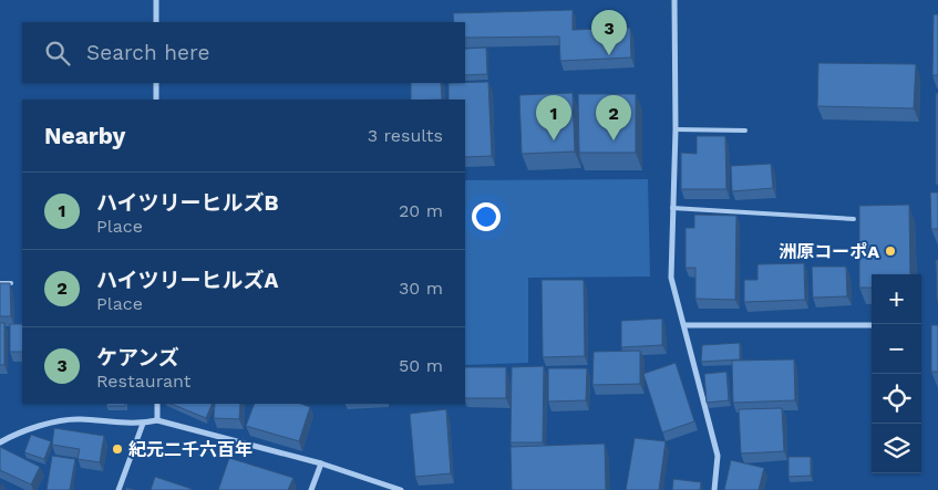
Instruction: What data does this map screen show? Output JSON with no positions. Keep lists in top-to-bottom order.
{
  "places": ["洲原コーポA", "紀元二千六百年"],
  "page": {
    "pins": ["3", "1", "2"],
    "search": "Search here",
    "heading": ["Nearby", "3 results"],
    "list": [
      {
        "mark": "1",
        "name": "ハイツリーヒルズB",
        "note": "Place",
        "value": "20 m"
      },
      {
        "mark": "2",
        "name": "ハイツリーヒルズA",
        "note": "Place",
        "value": "30 m"
      },
      {
        "mark": "3",
        "name": "ケアンズ",
        "note": "Restaurant",
        "value": "50 m"
      }
    ],
    "map_buttons": ["+", "−"]
  }
}
